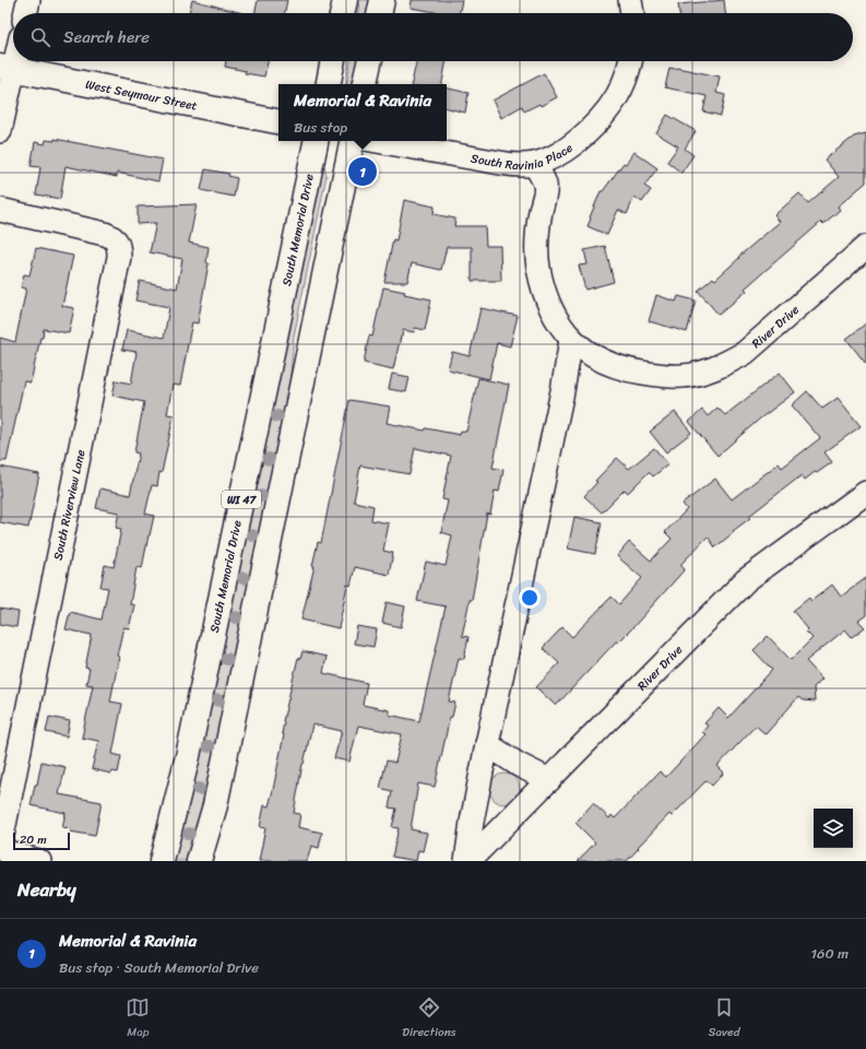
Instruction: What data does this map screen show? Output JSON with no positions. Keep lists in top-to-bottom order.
{
  "streets": {
    "main road": ["West Seymour Street", "South Memorial Drive", "WI 47"],
    "street": ["South Ravinia Place", "River Drive", "South Riverview Lane"]
  },
  "crossings": [
    ["South Ravinia Place", "River Drive"]
  ],
  "scale_bar": "20 m",
  "page": {
    "search": "Search here",
    "popup": ["Memorial & Ravinia", "Bus stop"],
    "pins": "1",
    "scale": "20 m",
    "heading": "Nearby",
    "list": [
      {
        "mark": "1",
        "name": "Memorial & Ravinia",
        "note": "Bus stop · South Memorial Drive",
        "value": "160 m"
      }
    ],
    "nav": ["Map", "Directions", "Saved"]
  }
}
